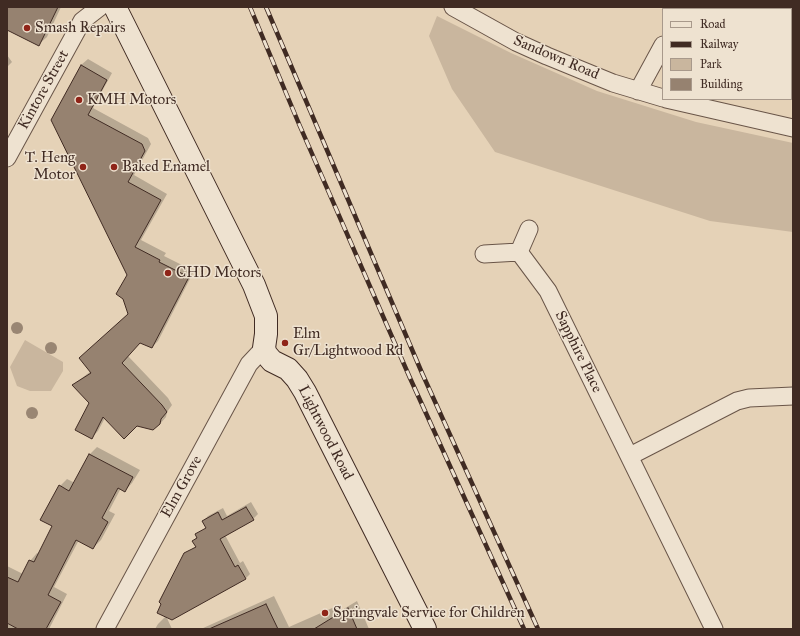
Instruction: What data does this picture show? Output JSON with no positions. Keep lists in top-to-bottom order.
{
  "streets": {
    "main road": ["Lightwood Road"],
    "street": [
      "Sandown Road",
      "Kintore Street",
      "Sapphire Place",
      "Elm Grove"
    ]
  },
  "crossings": [
    ["Lightwood Road", "Elm Grove"]
  ],
  "places": [
    "Smash Repairs",
    "KMH Motors",
    "T. Heng Motor",
    "Baked Enamel",
    "CHD Motors",
    "Elm Gr/Lightwood Rd",
    "Springvale Service for Children"
  ],
  "legend": [
    "Road",
    "Railway",
    "Park",
    "Building"
  ]
}
